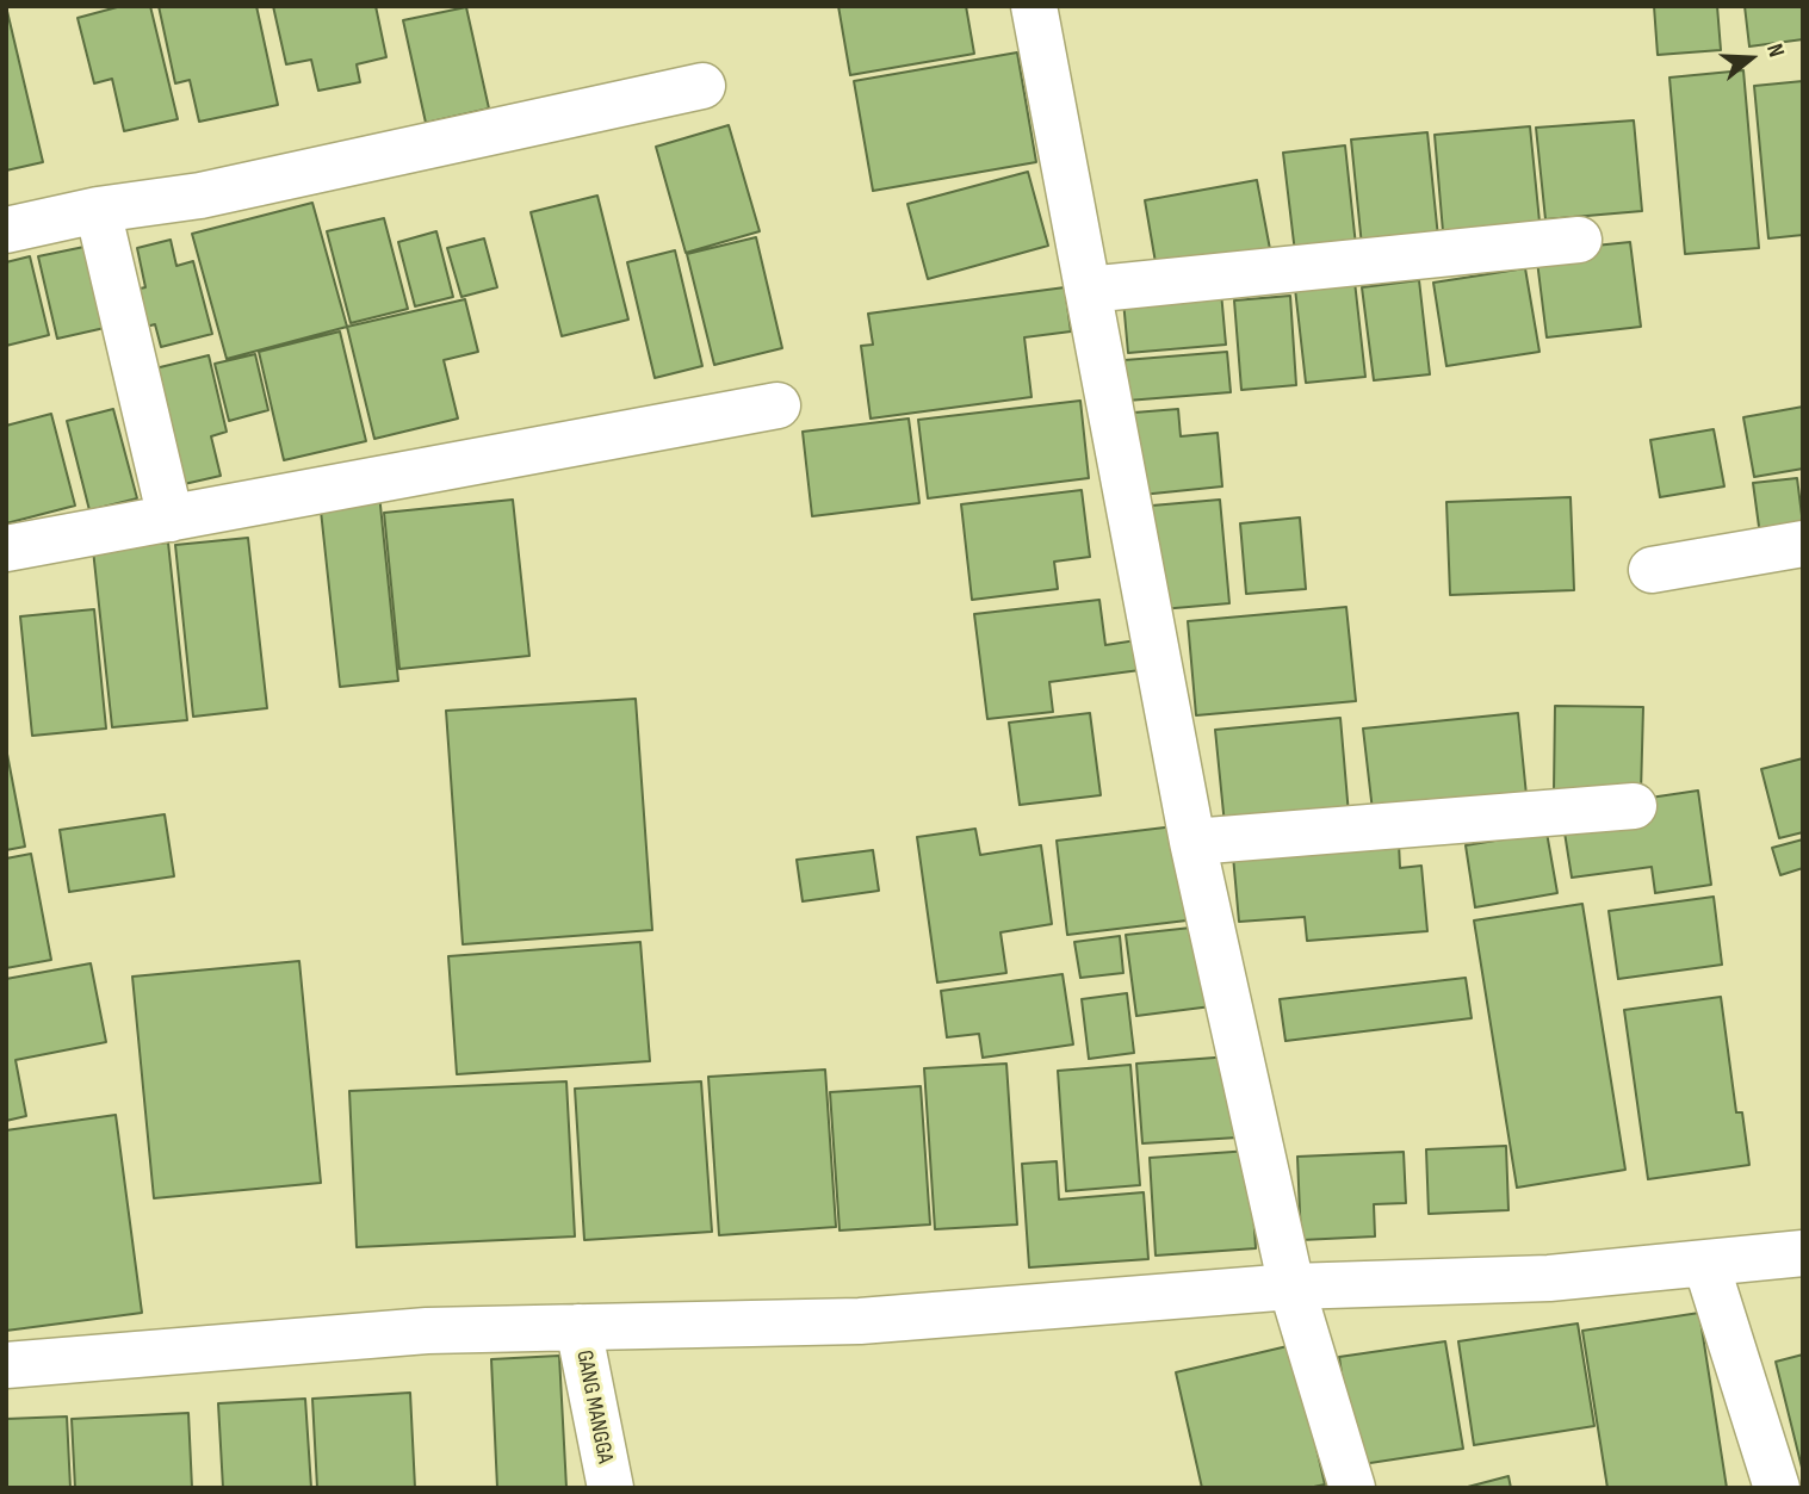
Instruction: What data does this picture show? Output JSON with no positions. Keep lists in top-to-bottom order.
{
  "streets": {
    "street": ["GANG MANGGA"]
  },
  "north": "right"
}
